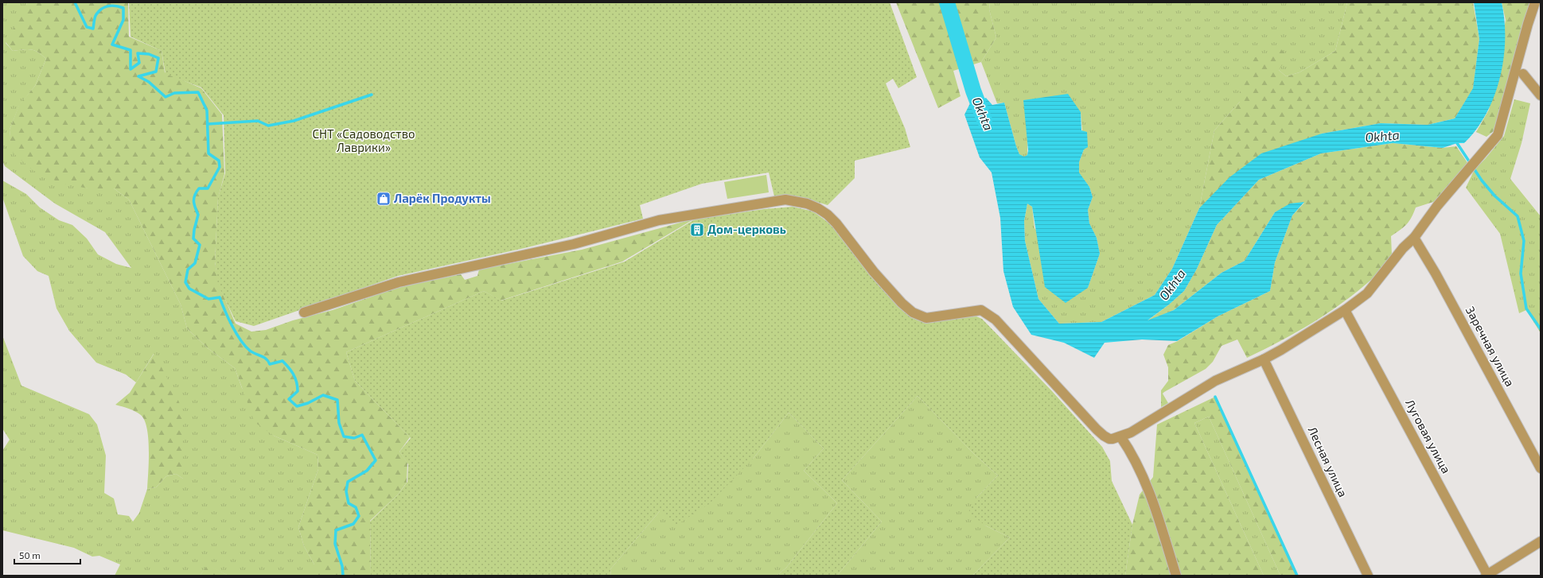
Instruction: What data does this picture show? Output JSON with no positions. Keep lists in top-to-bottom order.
{
  "streets": {
    "street": ["Заречная улица", "Луговая улица", "Лесная улица"]
  },
  "water": ["Okhta"],
  "parks": ["СНТ «Садоводство Лаврики»"],
  "places": {
    "shop": ["Ларёк Продукты"],
    "building": ["Дом-церковь"]
  },
  "scale_bar": "50 m"
}
